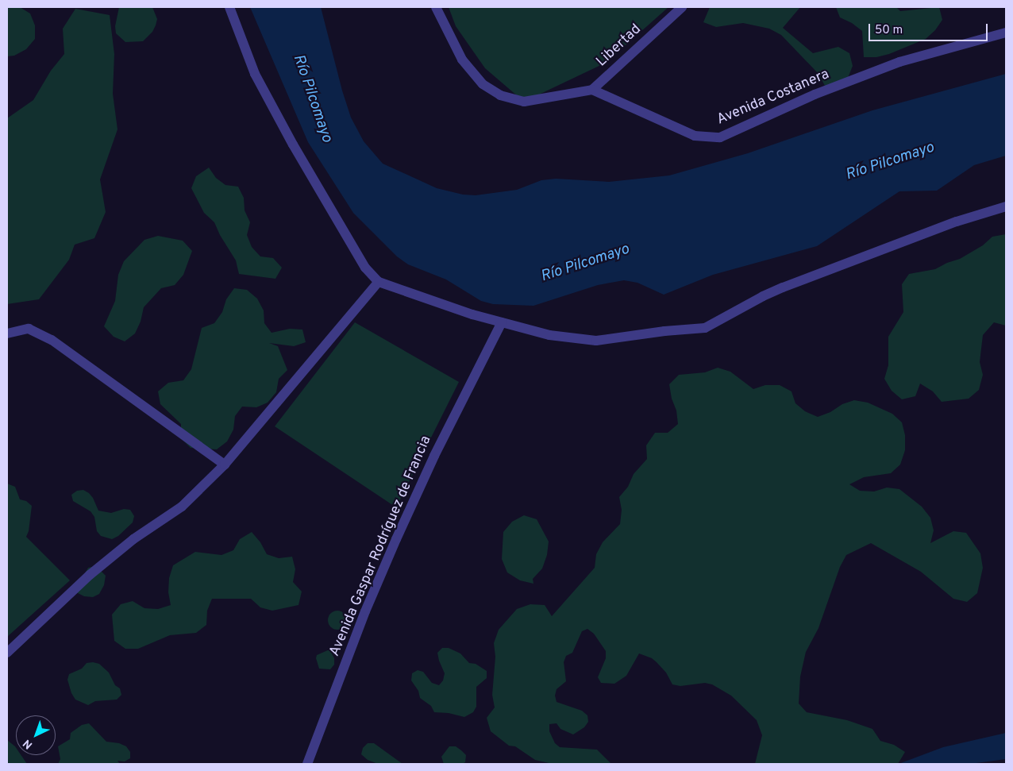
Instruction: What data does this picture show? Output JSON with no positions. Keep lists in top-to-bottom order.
{
  "streets": {
    "street": ["Libertad", "Avenida Costanera", "Avenida Gaspar Rodríguez de Francia"]
  },
  "crossings": [
    ["Libertad", "Avenida Costanera"]
  ],
  "water": ["Río Pilcomayo"],
  "scale_bar": "50 m",
  "north": "bottom left"
}
